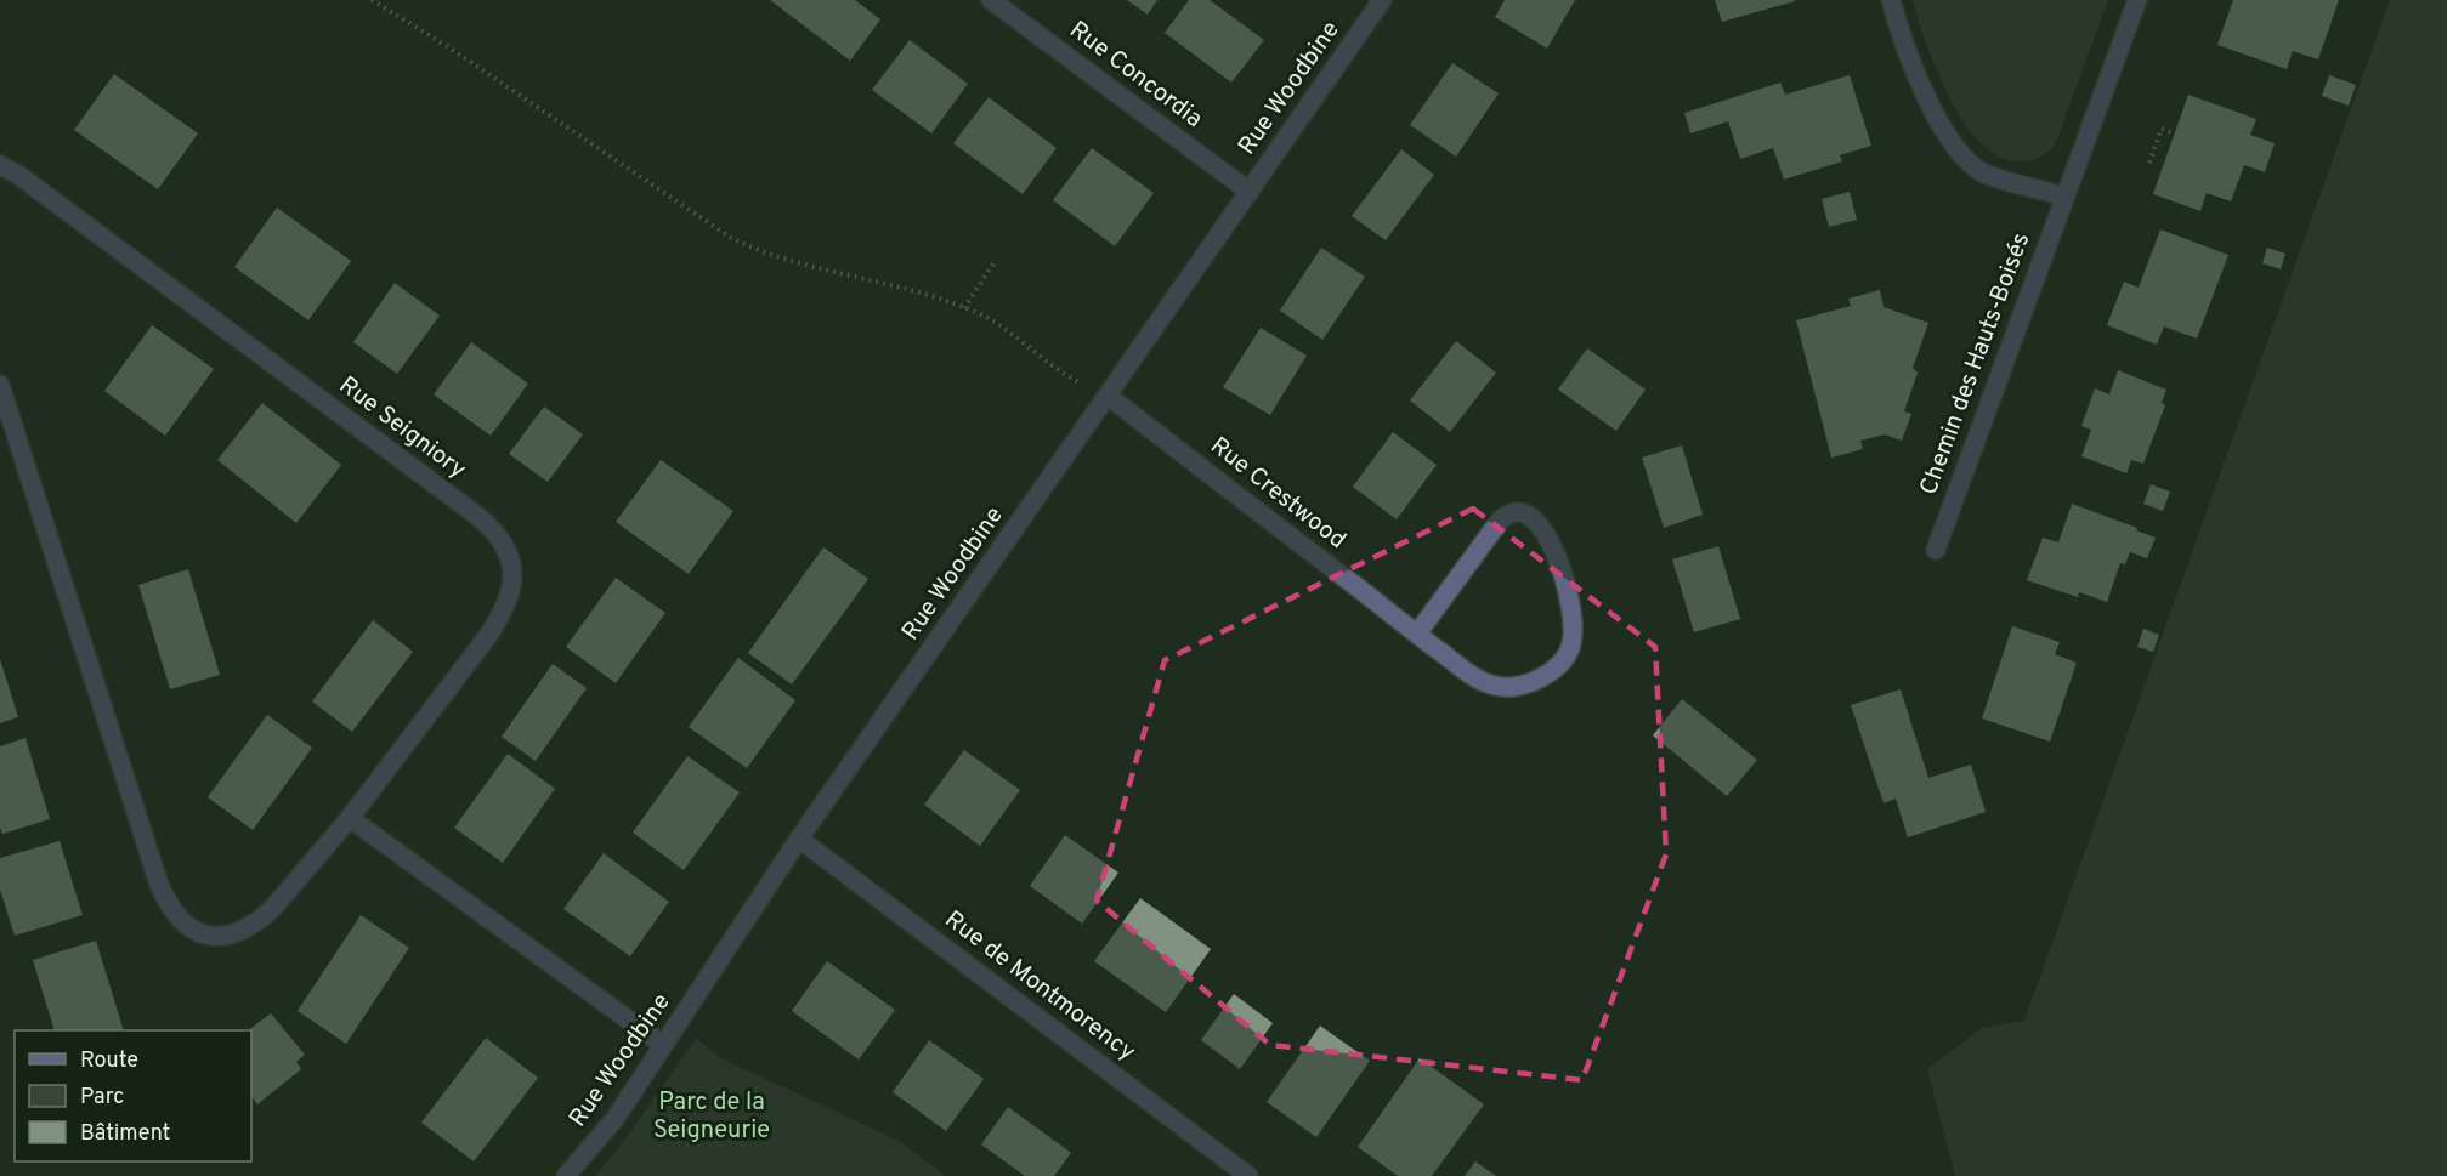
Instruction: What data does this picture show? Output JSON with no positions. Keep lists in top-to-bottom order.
{
  "streets": {
    "street": [
      "Rue Concordia",
      "Rue Woodbine",
      "Chemin des Hauts-Boisés",
      "Rue Seigniory",
      "Rue Crestwood",
      "Rue de Montmorency"
    ]
  },
  "crossings": [
    ["Rue Concordia", "Rue Woodbine"],
    ["Rue Woodbine", "Rue Crestwood"],
    ["Rue Woodbine", "Rue de Montmorency"]
  ],
  "parks": ["Parc de la Seigneurie"],
  "legend": ["Route", "Parc", "Bâtiment"]
}
